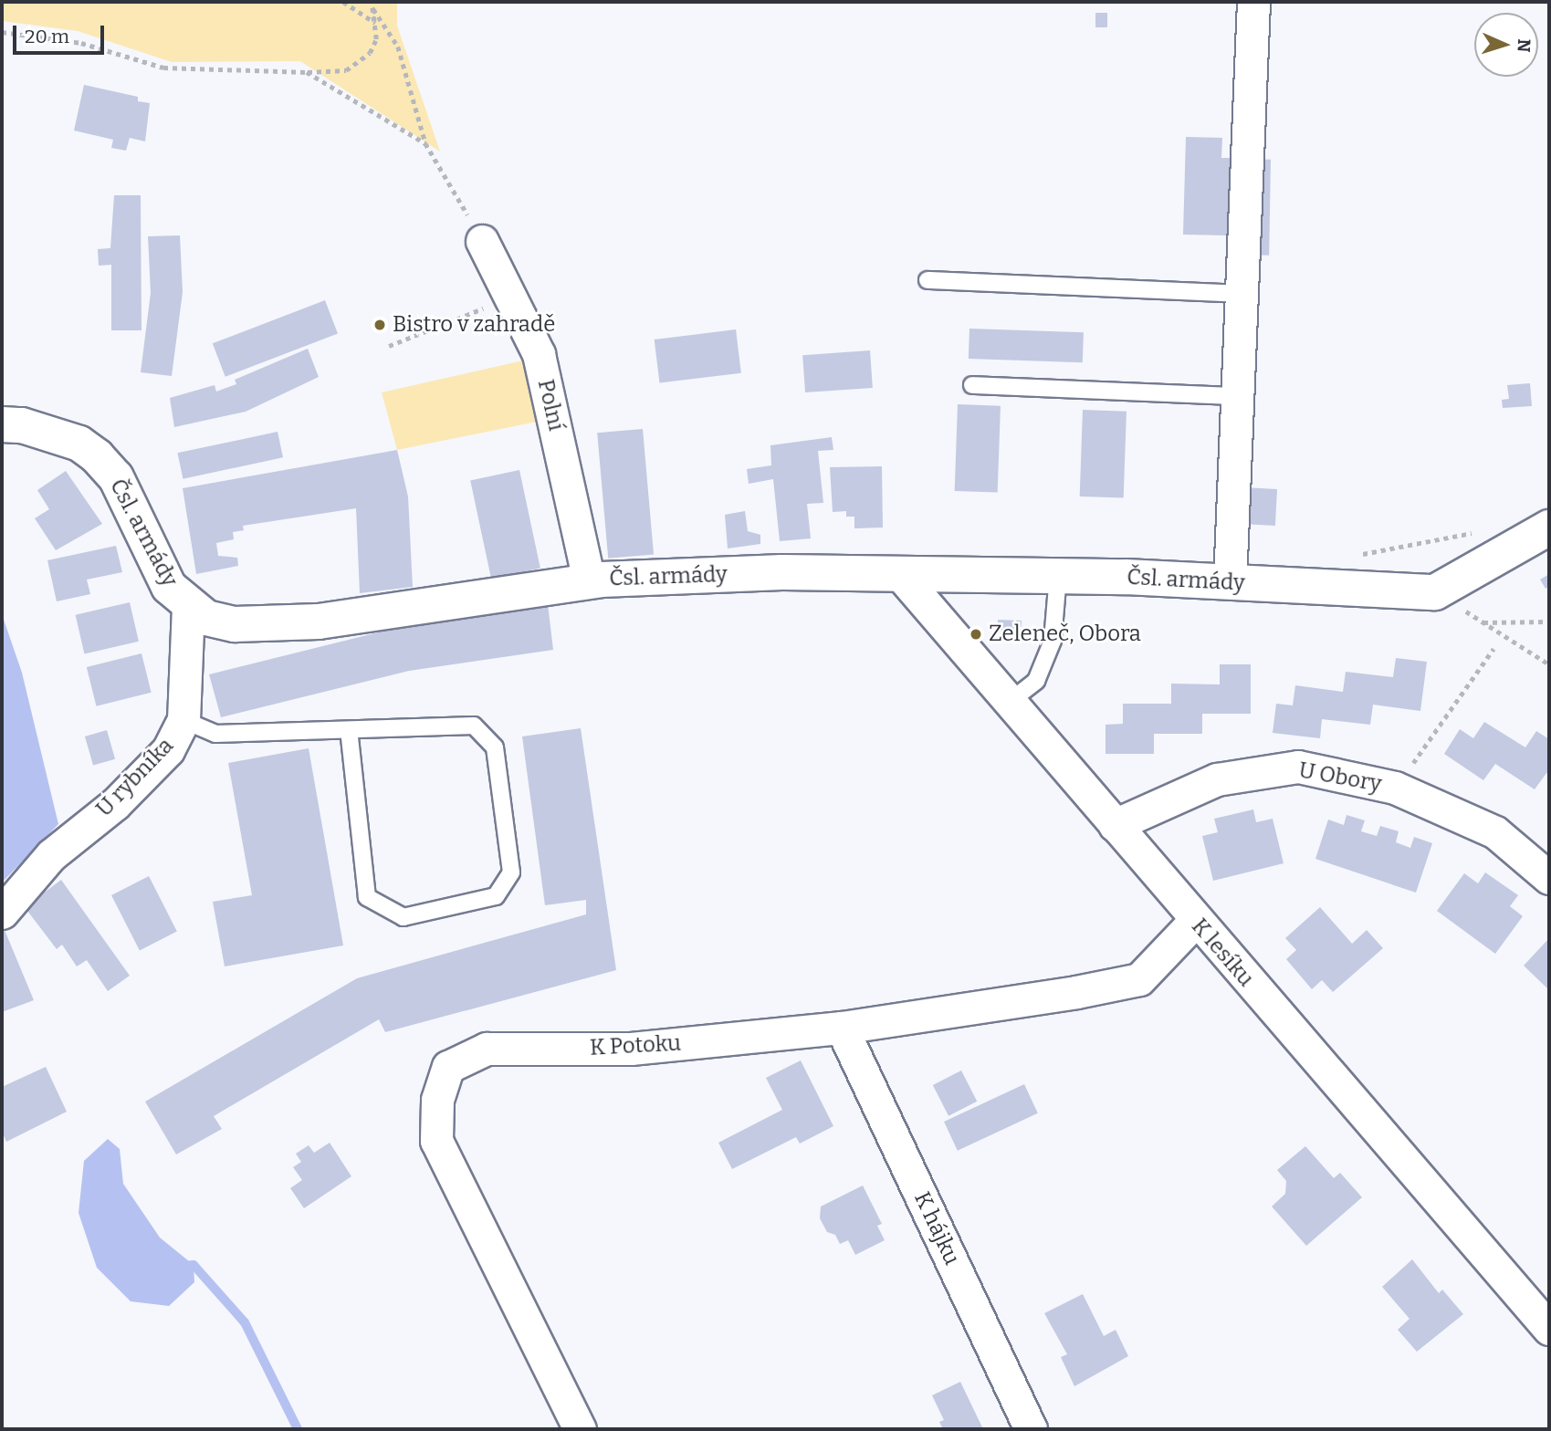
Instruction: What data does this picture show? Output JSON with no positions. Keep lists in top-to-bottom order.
{
  "streets": {
    "street": [
      "Polní",
      "Čsl. armády",
      "U rybníka",
      "U Obory",
      "K lesíku",
      "K Potoku",
      "K hájku"
    ]
  },
  "crossings": [
    ["Polní", "Čsl. armády"],
    ["Čsl. armády", "U rybníka"],
    ["Čsl. armády", "K lesíku"],
    ["U Obory", "K lesíku"],
    ["K lesíku", "K Potoku"],
    ["K Potoku", "K hájku"]
  ],
  "places": ["Bistro v zahradě", "Zeleneč, Obora"],
  "scale_bar": "20 m",
  "north": "right"
}
